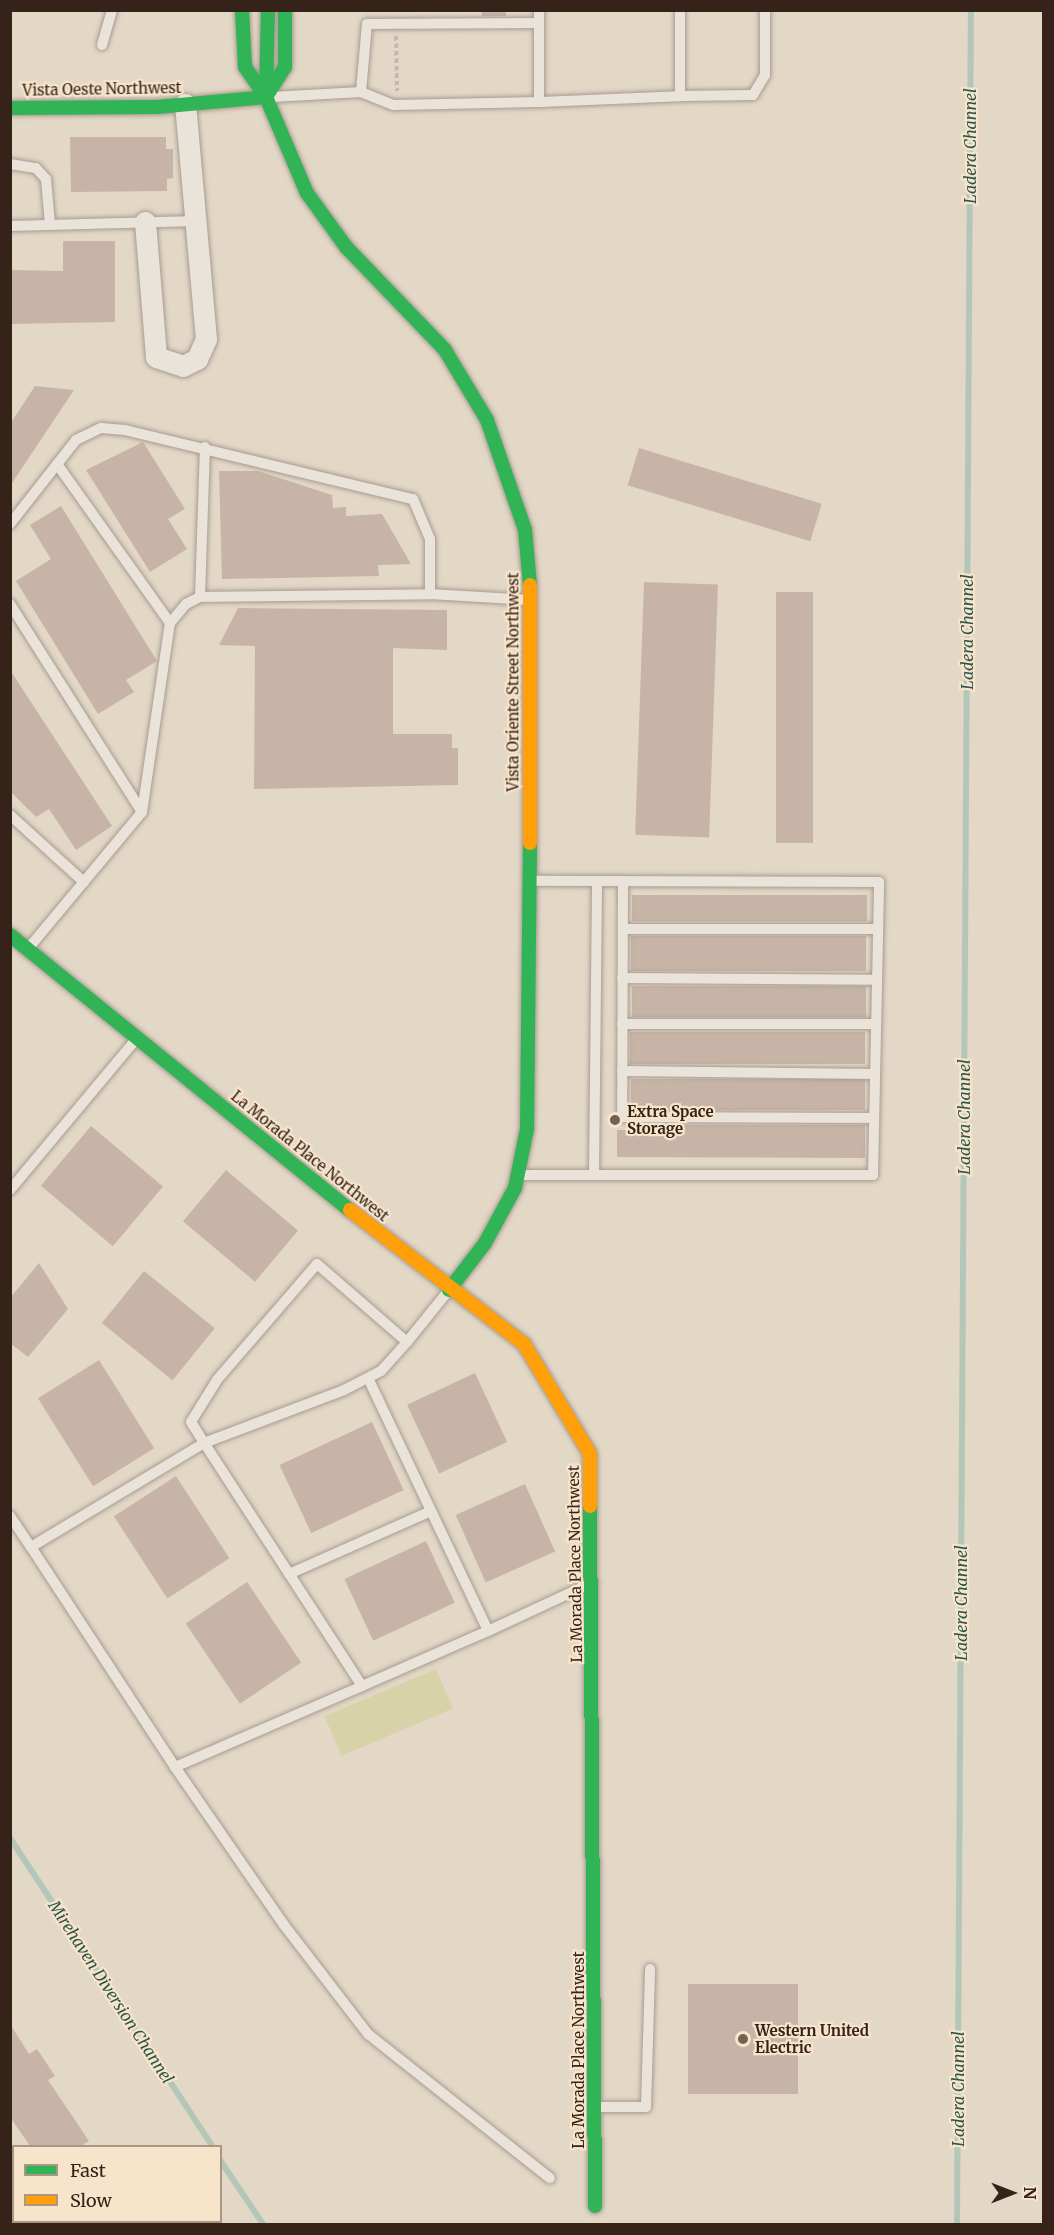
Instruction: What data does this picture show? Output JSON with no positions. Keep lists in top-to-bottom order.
{
  "streets": {
    "street": ["Vista Oeste Northwest", "Vista Oriente Street Northwest", "La Morada Place Northwest"]
  },
  "crossings": [
    ["Vista Oeste Northwest", "Vista Oriente Street Northwest"],
    ["Vista Oriente Street Northwest", "La Morada Place Northwest"]
  ],
  "water": ["Ladera Channel", "Mirehaven Diversion Channel"],
  "places": ["Extra Space Storage", "Western United Electric"],
  "legend": ["Fast", "Slow"],
  "north": "right"
}
